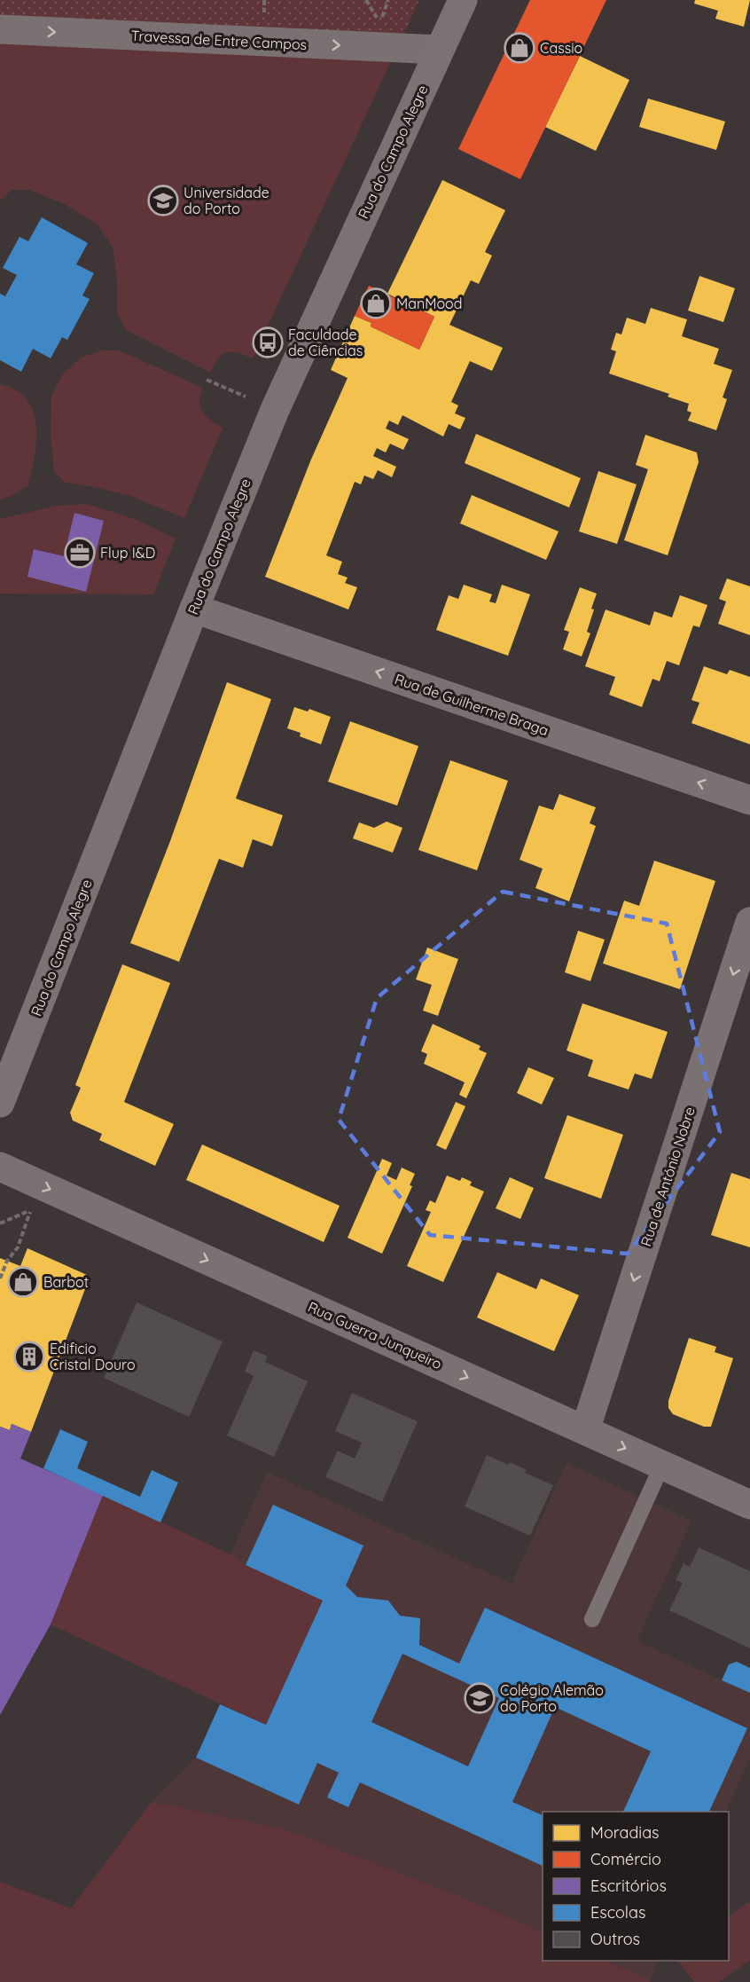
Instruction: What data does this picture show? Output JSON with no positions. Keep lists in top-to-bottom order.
{
  "streets": {
    "main road": ["Rua do Campo Alegre"],
    "street": [
      "Travessa de Entre Campos",
      "Rua de Guilherme Braga",
      "Rua de António Nobre",
      "Rua Guerra Junqueiro"
    ]
  },
  "crossings": [
    ["Travessa de Entre Campos", "Rua do Campo Alegre"],
    ["Rua do Campo Alegre", "Rua de Guilherme Braga"],
    ["Rua de António Nobre", "Rua Guerra Junqueiro"]
  ],
  "one_way": [
    "Travessa de Entre Campos",
    "Rua de Guilherme Braga",
    "Rua de António Nobre",
    "Rua Guerra Junqueiro"
  ],
  "places": {
    "shop": ["Cassio", "ManMood", "Barbot"],
    "school or university": ["Universidade do Porto", "Colégio Alemão do Porto"],
    "bus stop": ["Faculdade de Ciências"],
    "office": ["Flup I&D"],
    "building": ["Edificio Cristal Douro"]
  },
  "legend": [
    "Moradias",
    "Comércio",
    "Escritórios",
    "Escolas",
    "Outros"
  ]
}
